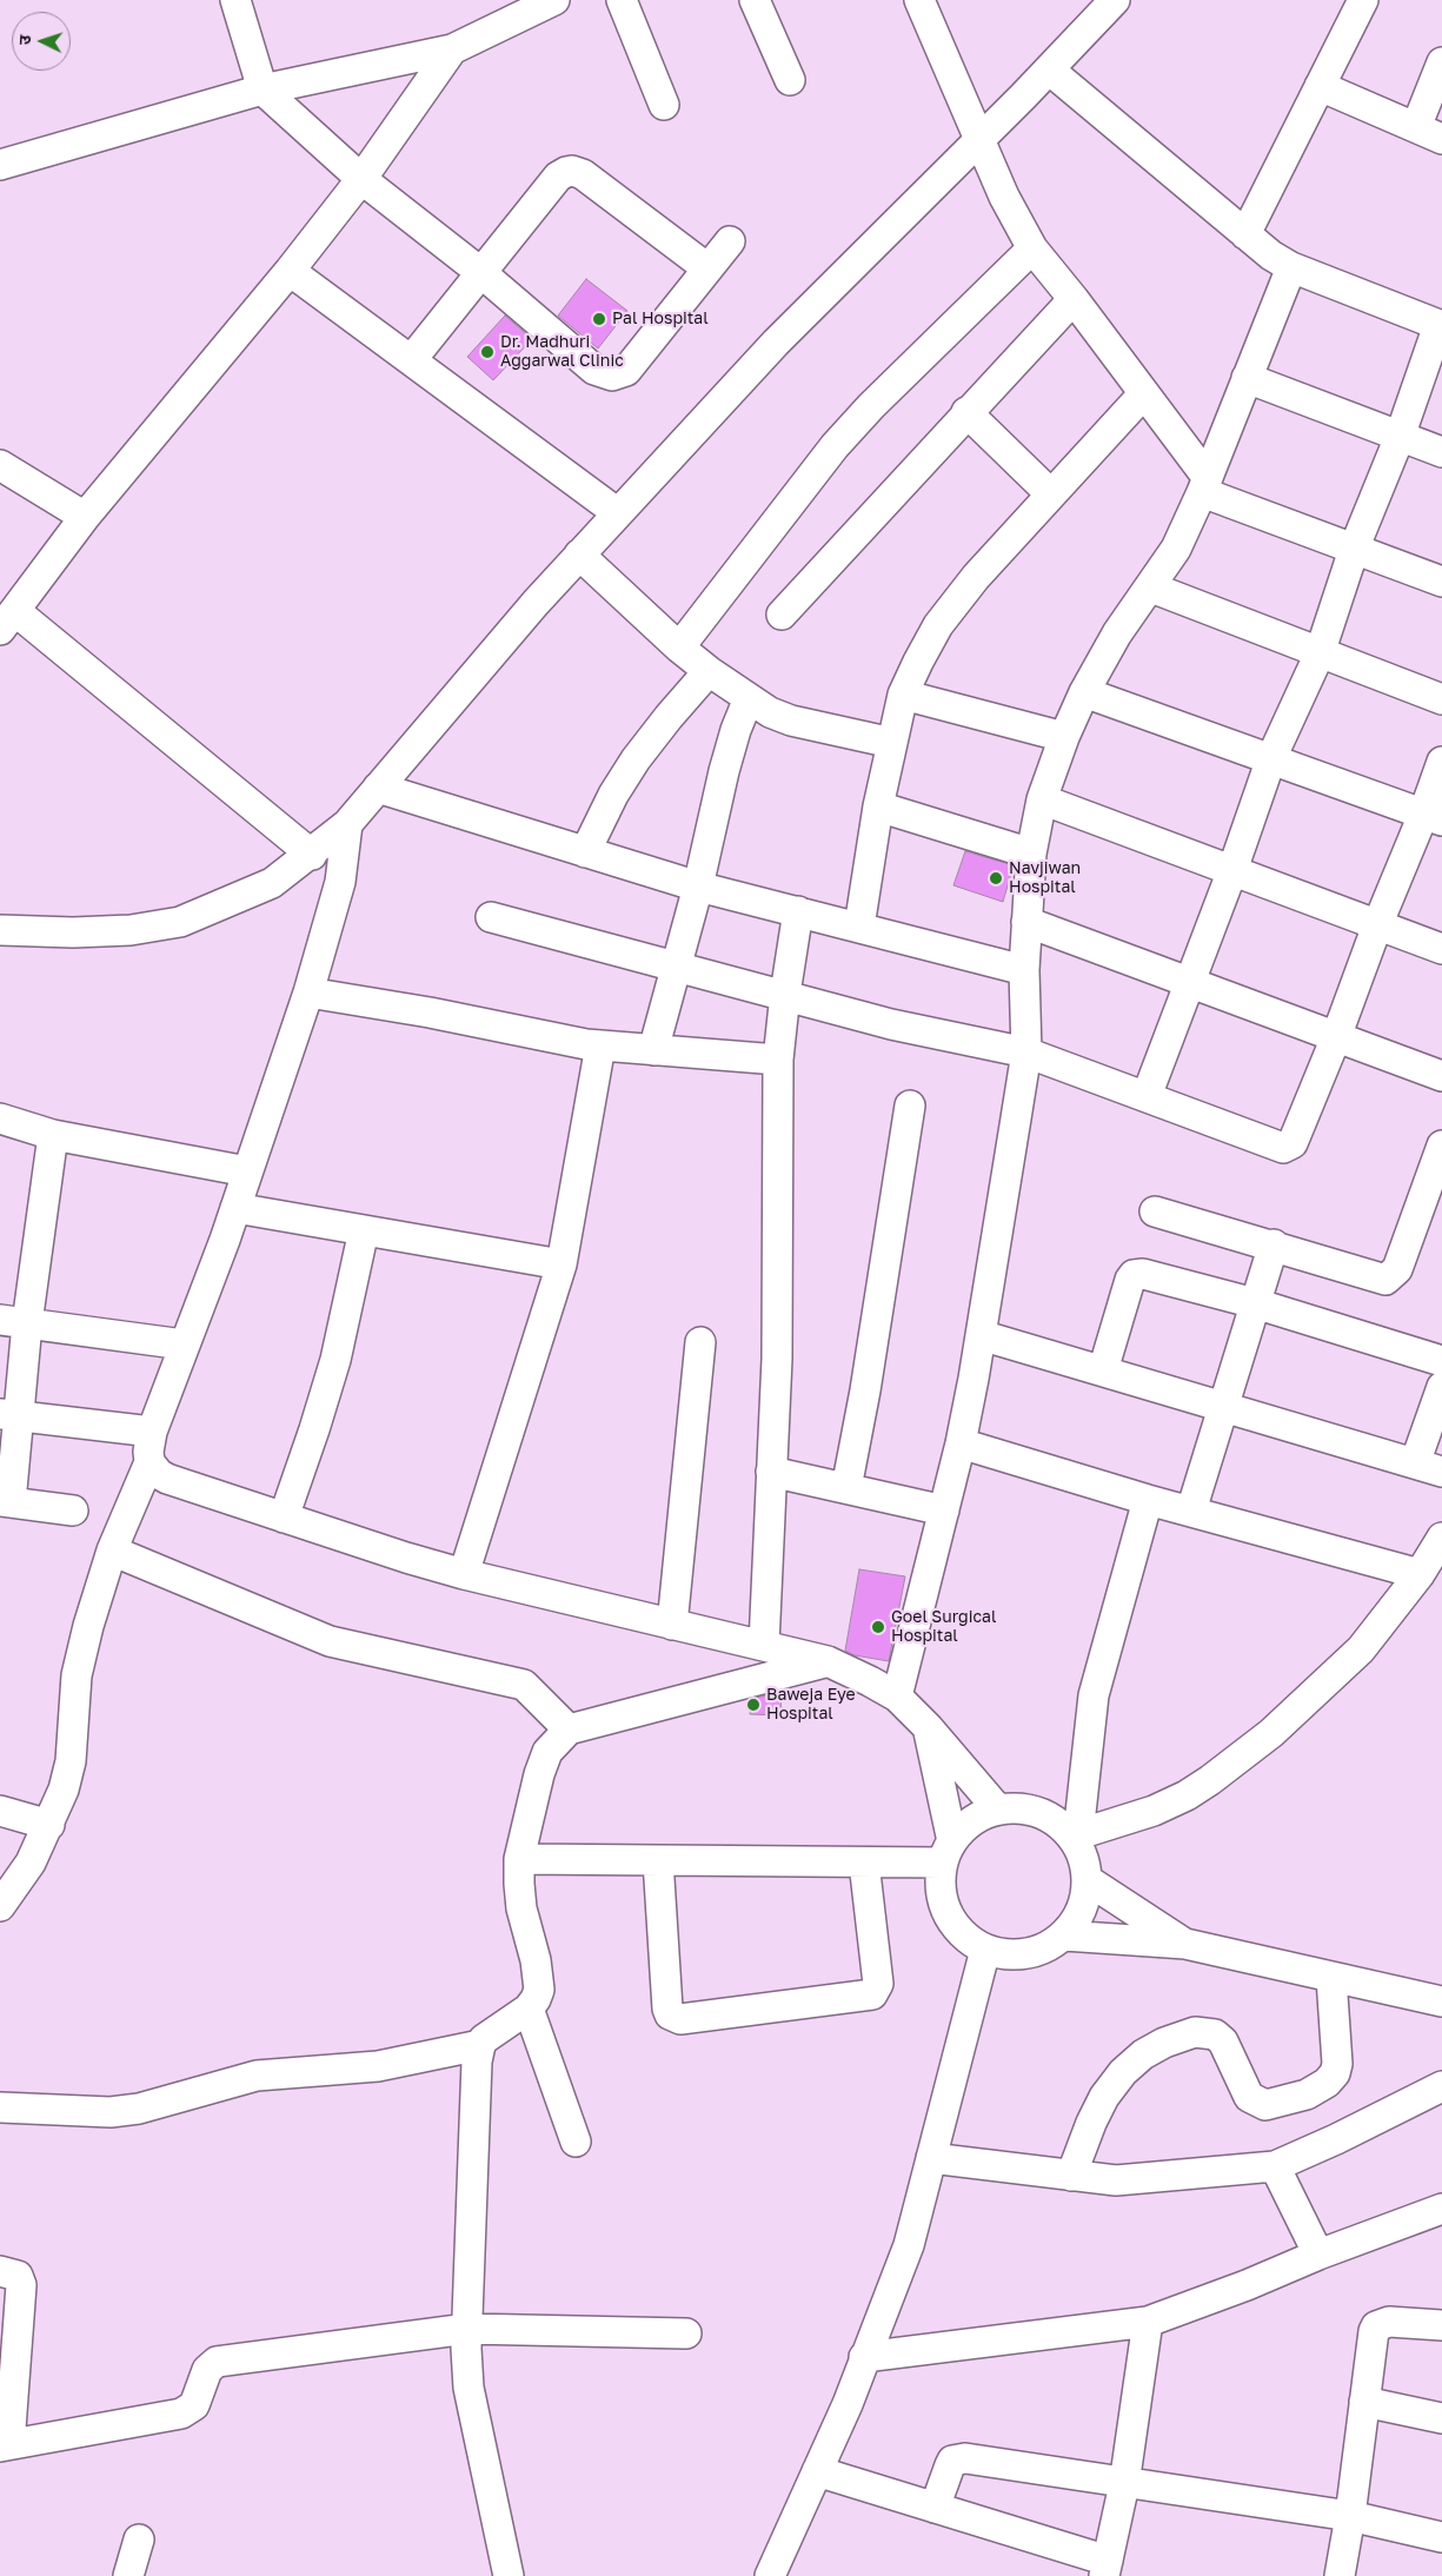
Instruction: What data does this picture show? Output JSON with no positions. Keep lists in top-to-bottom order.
{
  "places": [
    "Pal Hospital",
    "Dr. Madhuri Aggarwal Clinic",
    "Navjiwan Hospital",
    "Goel Surgical Hospital",
    "Baweja Eye Hospital"
  ],
  "north": "left"
}
